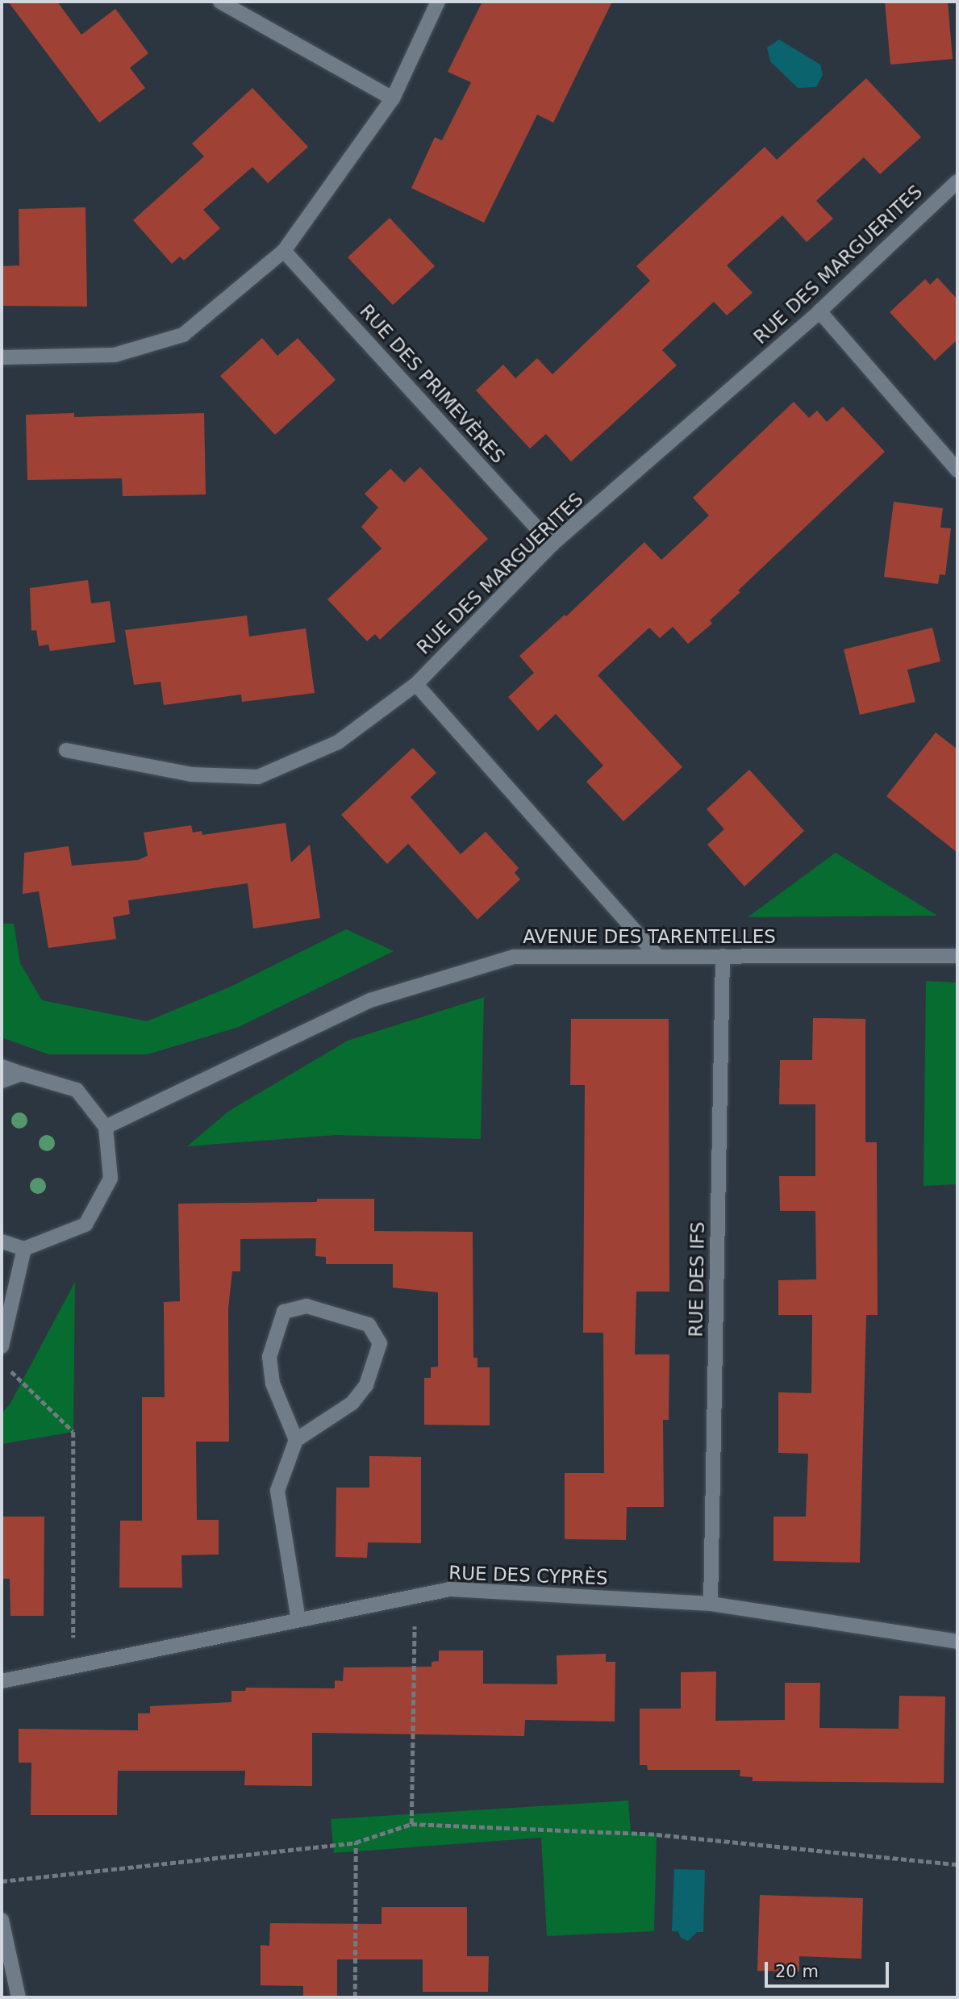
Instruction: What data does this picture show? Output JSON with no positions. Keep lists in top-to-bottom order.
{
  "streets": {
    "street": [
      "RUE DES MARGUERITES",
      "RUE DES PRIMEVÈRES",
      "AVENUE DES TARENTELLES",
      "RUE DES IFS",
      "RUE DES CYPRÈS"
    ]
  },
  "crossings": [
    ["RUE DES MARGUERITES", "RUE DES PRIMEVÈRES"],
    ["AVENUE DES TARENTELLES", "RUE DES IFS"],
    ["RUE DES IFS", "RUE DES CYPRÈS"]
  ],
  "scale_bar": "20 m"
}
